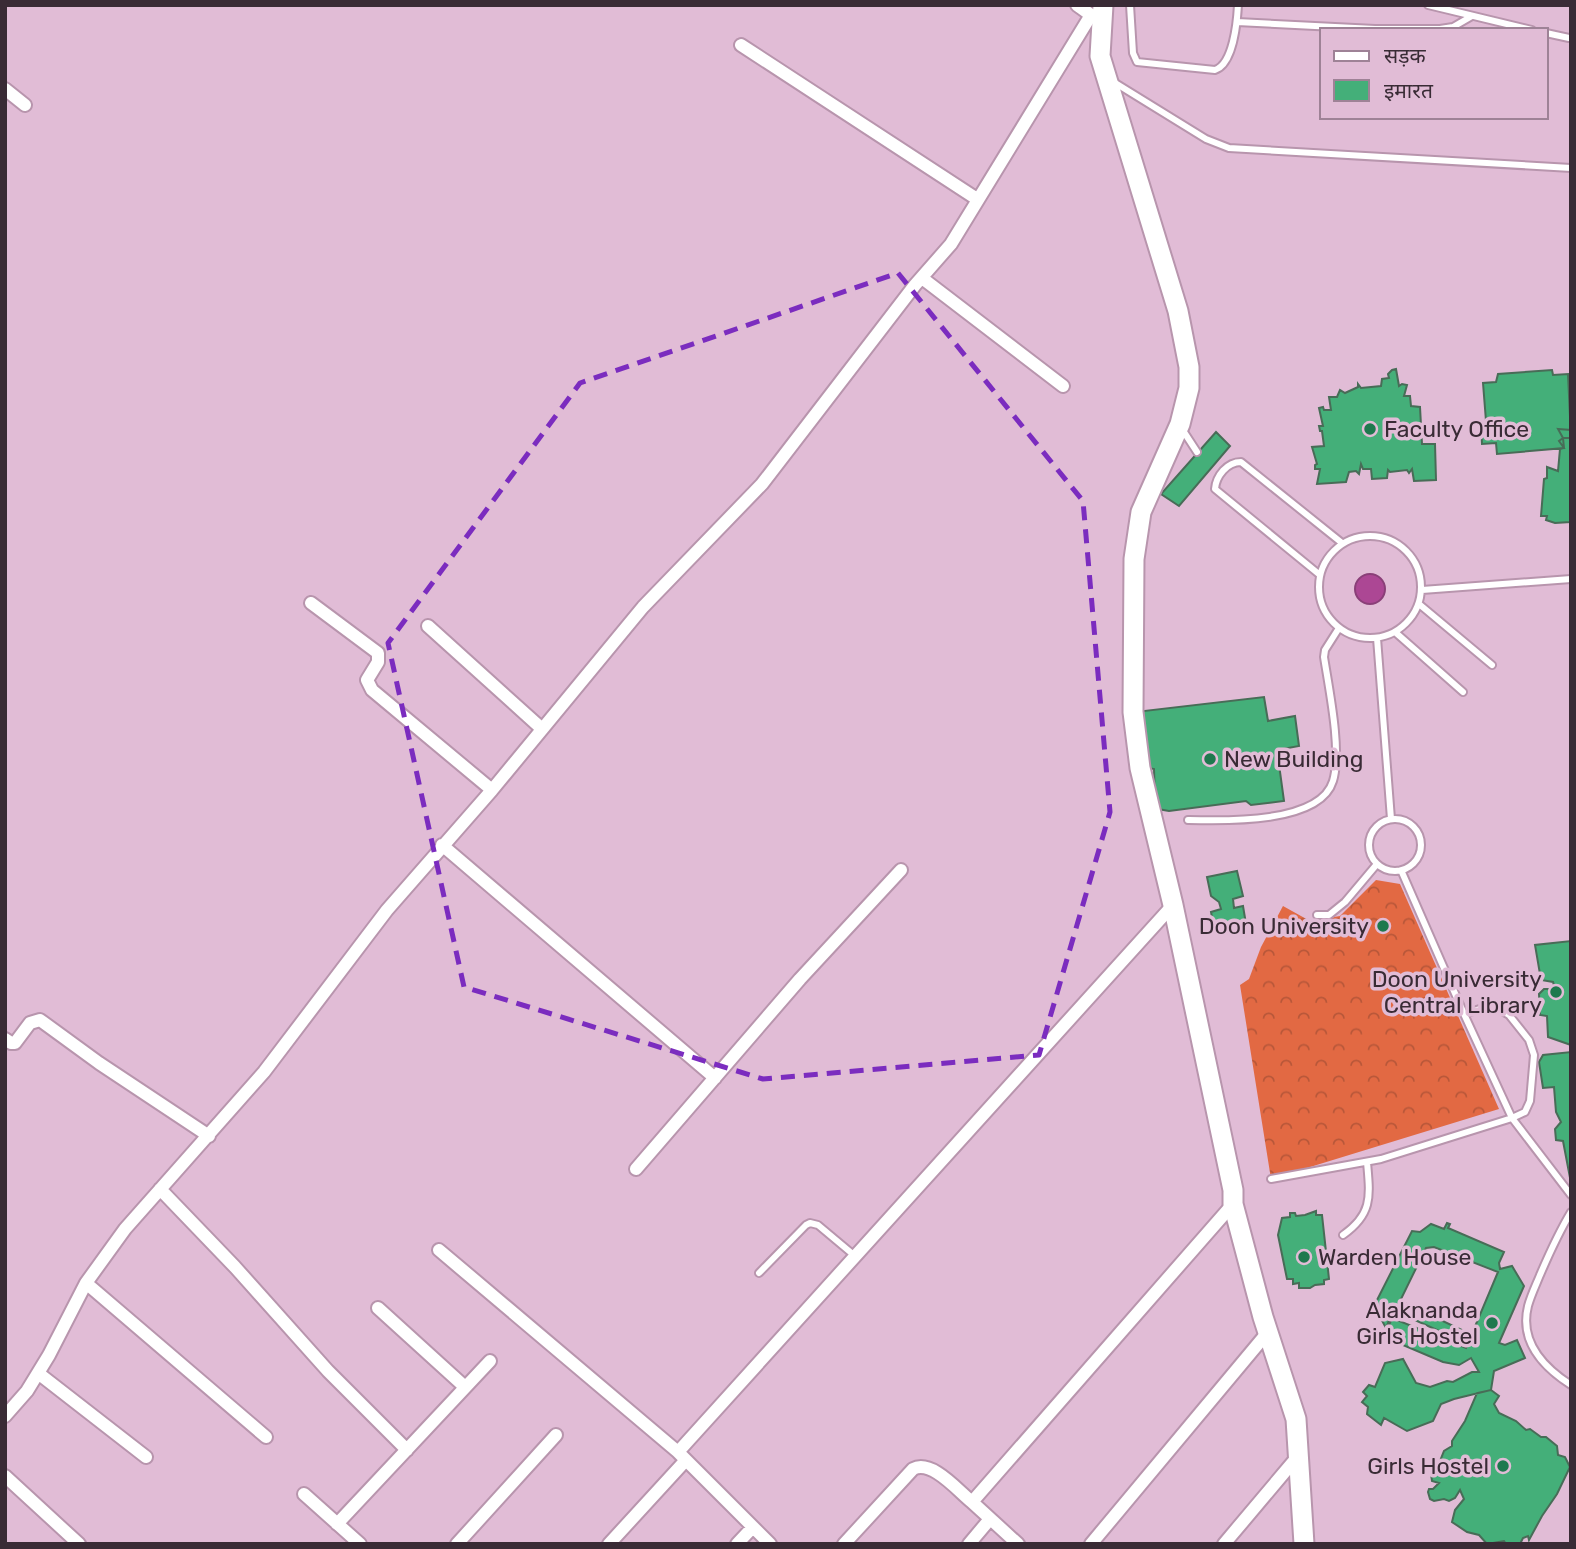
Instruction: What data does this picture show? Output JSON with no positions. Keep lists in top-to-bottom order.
{
  "places": [
    "Faculty Office",
    "New Building",
    "Doon University",
    "Doon University Central Library",
    "Warden House",
    "Alaknanda Girls Hostel",
    "Girls Hostel"
  ],
  "legend": ["सड़क", "इमारत"]
}
